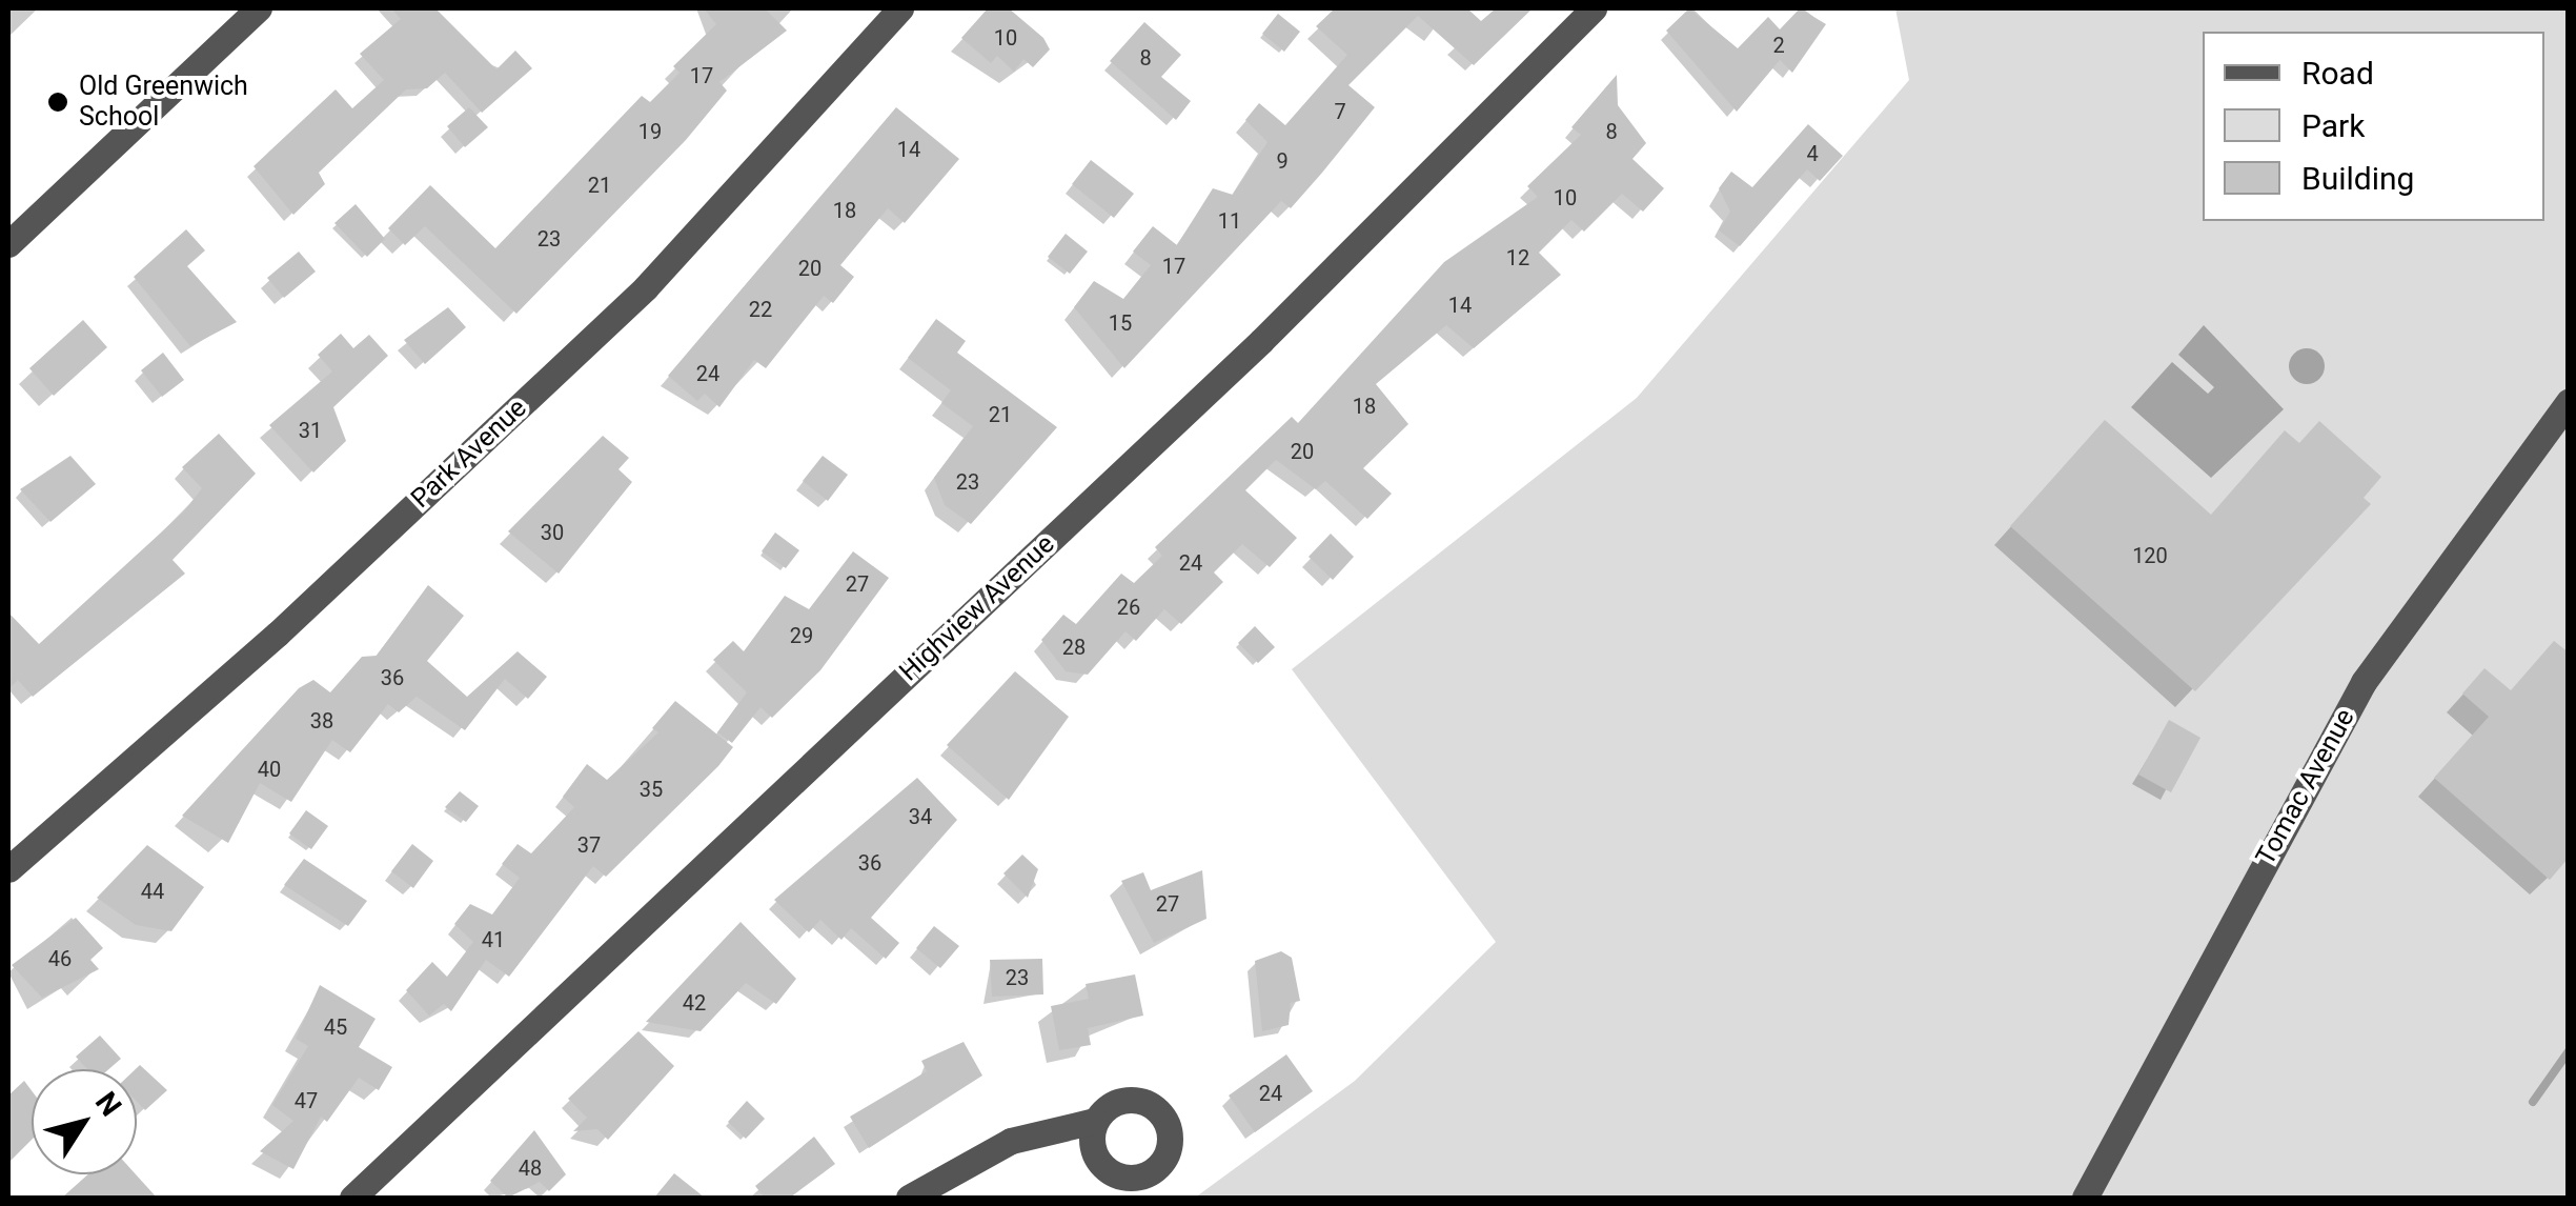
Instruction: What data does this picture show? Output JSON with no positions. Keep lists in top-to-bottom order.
{
  "streets": {
    "street": ["Park Avenue", "Highview Avenue", "Tomac Avenue"]
  },
  "places": ["Old Greenwich School"],
  "house_numbers": [
    "10",
    "2",
    "8",
    "17",
    "7",
    "19",
    "8",
    "14",
    "4",
    "9",
    "21",
    "10",
    "18",
    "11",
    "23",
    "12",
    "17",
    "20",
    "14",
    "22",
    "15",
    "24",
    "18",
    "21",
    "31",
    "20",
    "23",
    "30",
    "120",
    "24",
    "27",
    "26",
    "29",
    "28",
    "36",
    "38",
    "40",
    "35",
    "34",
    "37",
    "36",
    "44",
    "27",
    "41",
    "46",
    "23",
    "42",
    "45",
    "24",
    "47",
    "48"
  ],
  "legend": ["Road", "Park", "Building"],
  "north": "top right"
}
